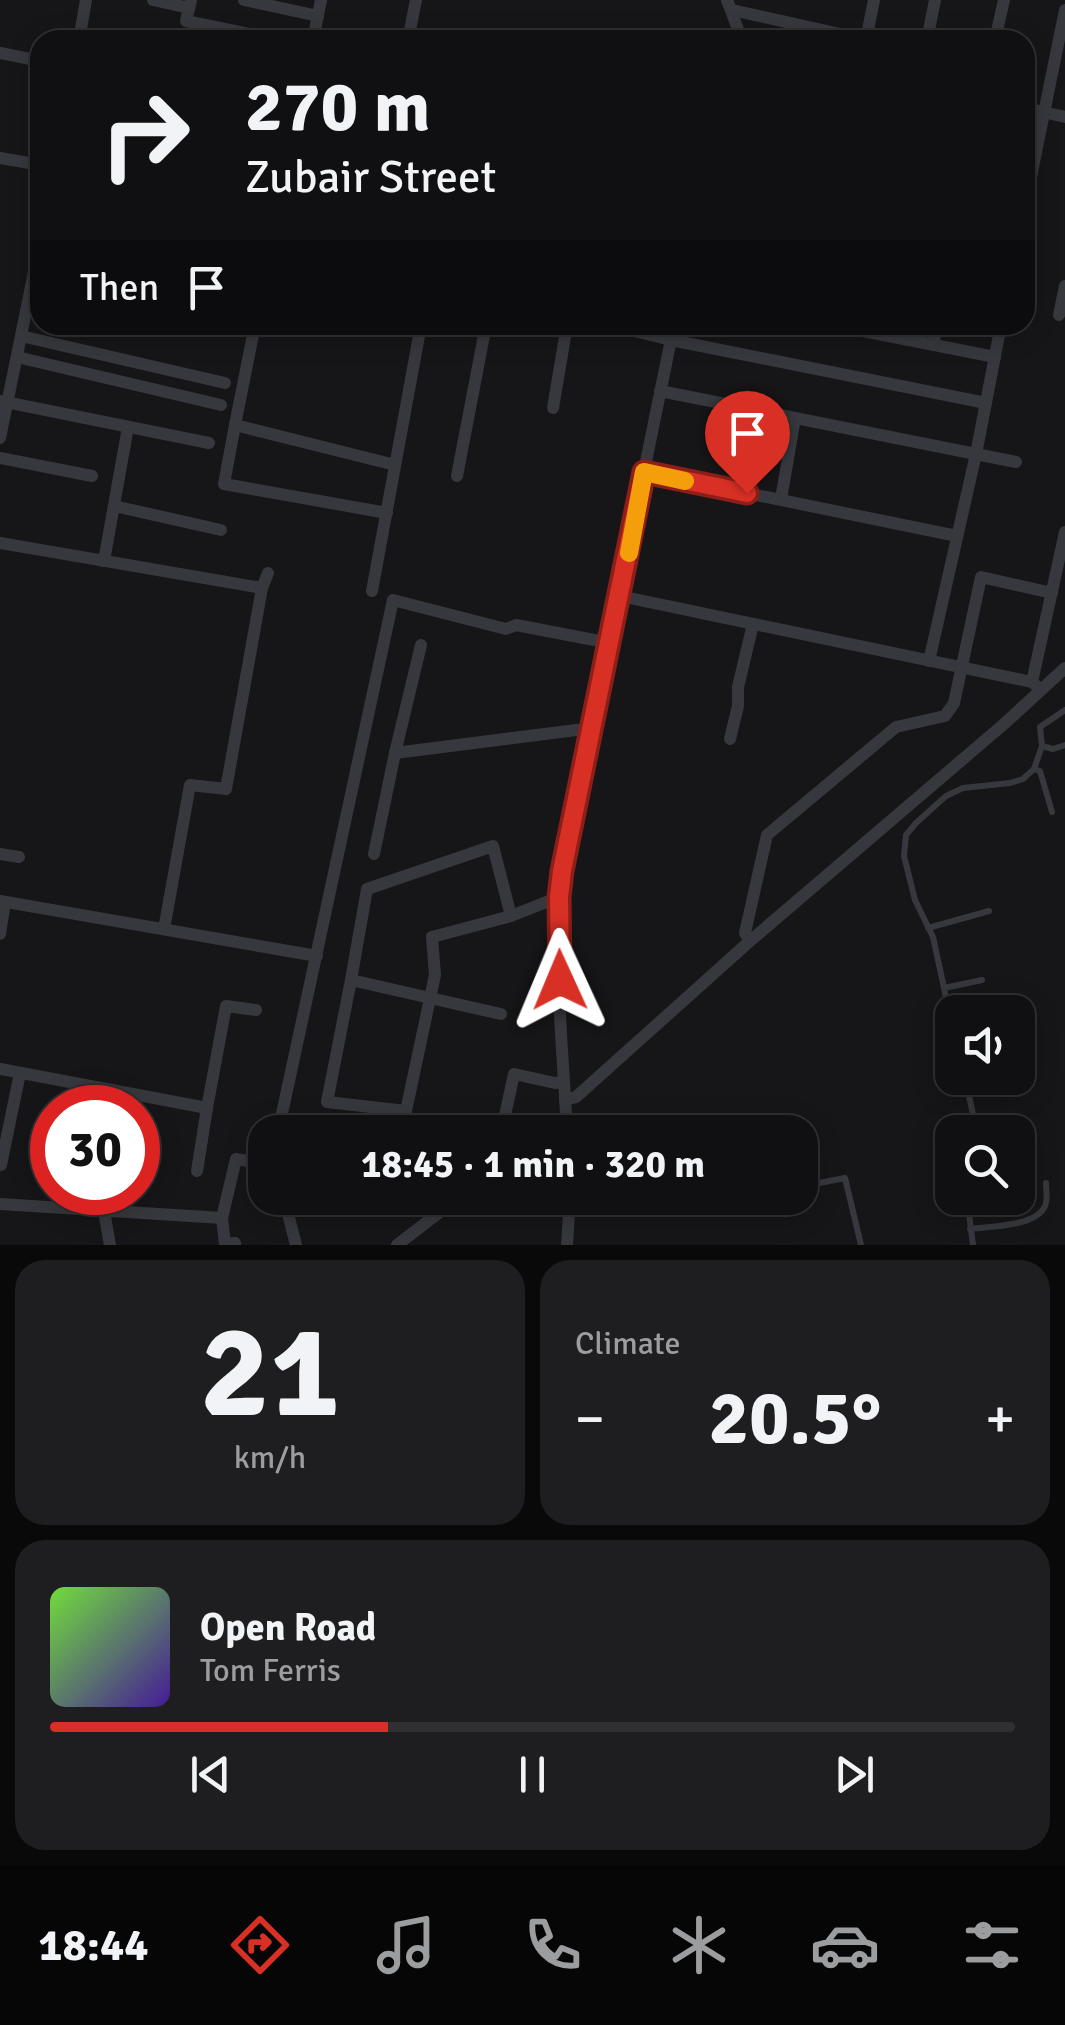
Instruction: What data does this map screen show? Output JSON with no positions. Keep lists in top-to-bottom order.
{
  "page": {
    "turn": ["270 m", "Zubair Street"],
    "then": "Then",
    "limit": "30",
    "trip": "18:45 · 1 min · 320 m",
    "tile": [
      ["21", "km/h"],
      "Climate"
    ],
    "heat": ["−", "20.5°", "+"],
    "song": ["Open Road", "Tom Ferris"],
    "tabs": "18:44"
  }
}
